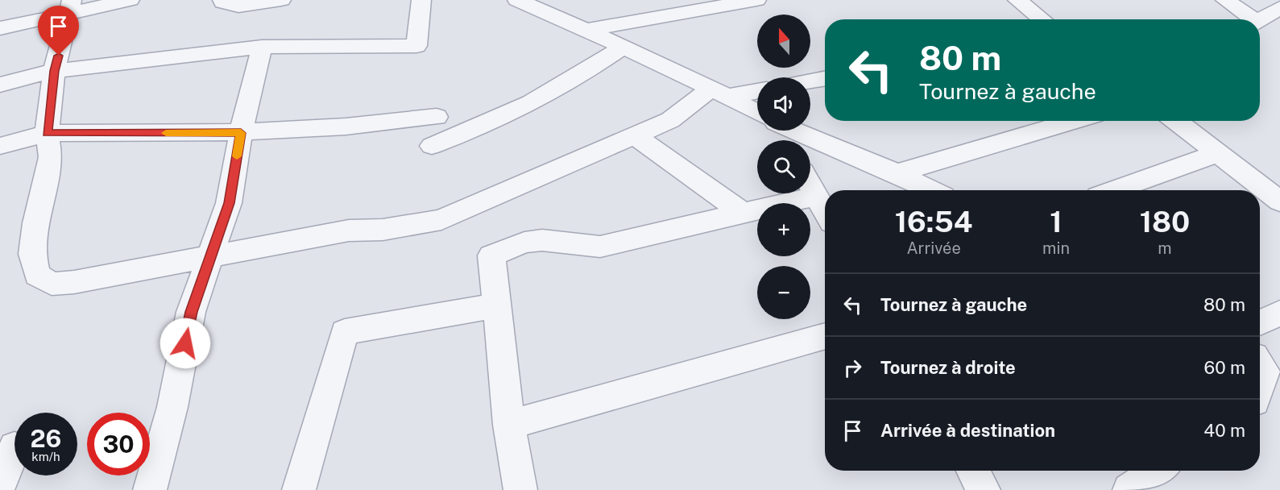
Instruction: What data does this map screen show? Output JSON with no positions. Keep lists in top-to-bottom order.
{
  "north": "top",
  "page": {
    "map_buttons": ["+", "−"],
    "turn": ["80 m", "Tournez à gauche"],
    "eta": [
      "16:54",
      "Arrivée",
      "1",
      "min",
      "180",
      "m"
    ],
    "list": [
      {
        "name": "Tournez à gauche",
        "value": "80 m"
      },
      {
        "name": "Tournez à droite",
        "value": "60 m"
      },
      {
        "name": "Arrivée à destination",
        "value": "40 m"
      }
    ],
    "speed": "26 km/h",
    "limit": "30"
  }
}
